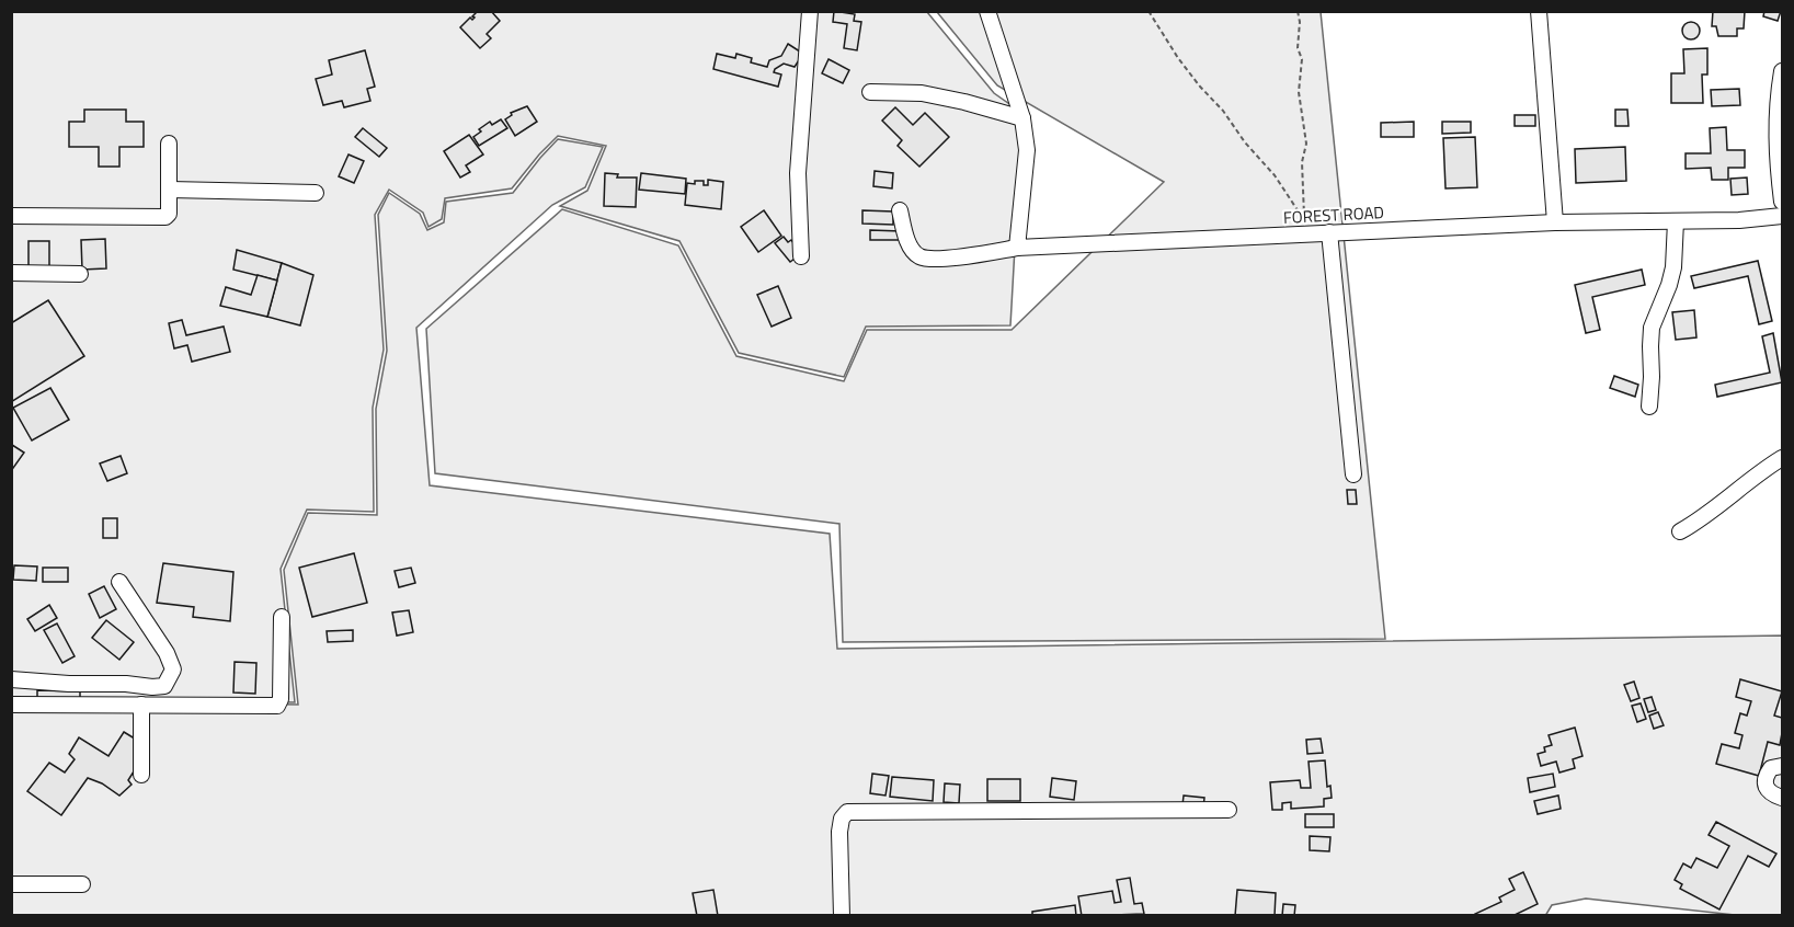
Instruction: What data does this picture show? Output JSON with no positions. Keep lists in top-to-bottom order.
{
  "streets": {
    "street": ["FOREST ROAD"]
  }
}
